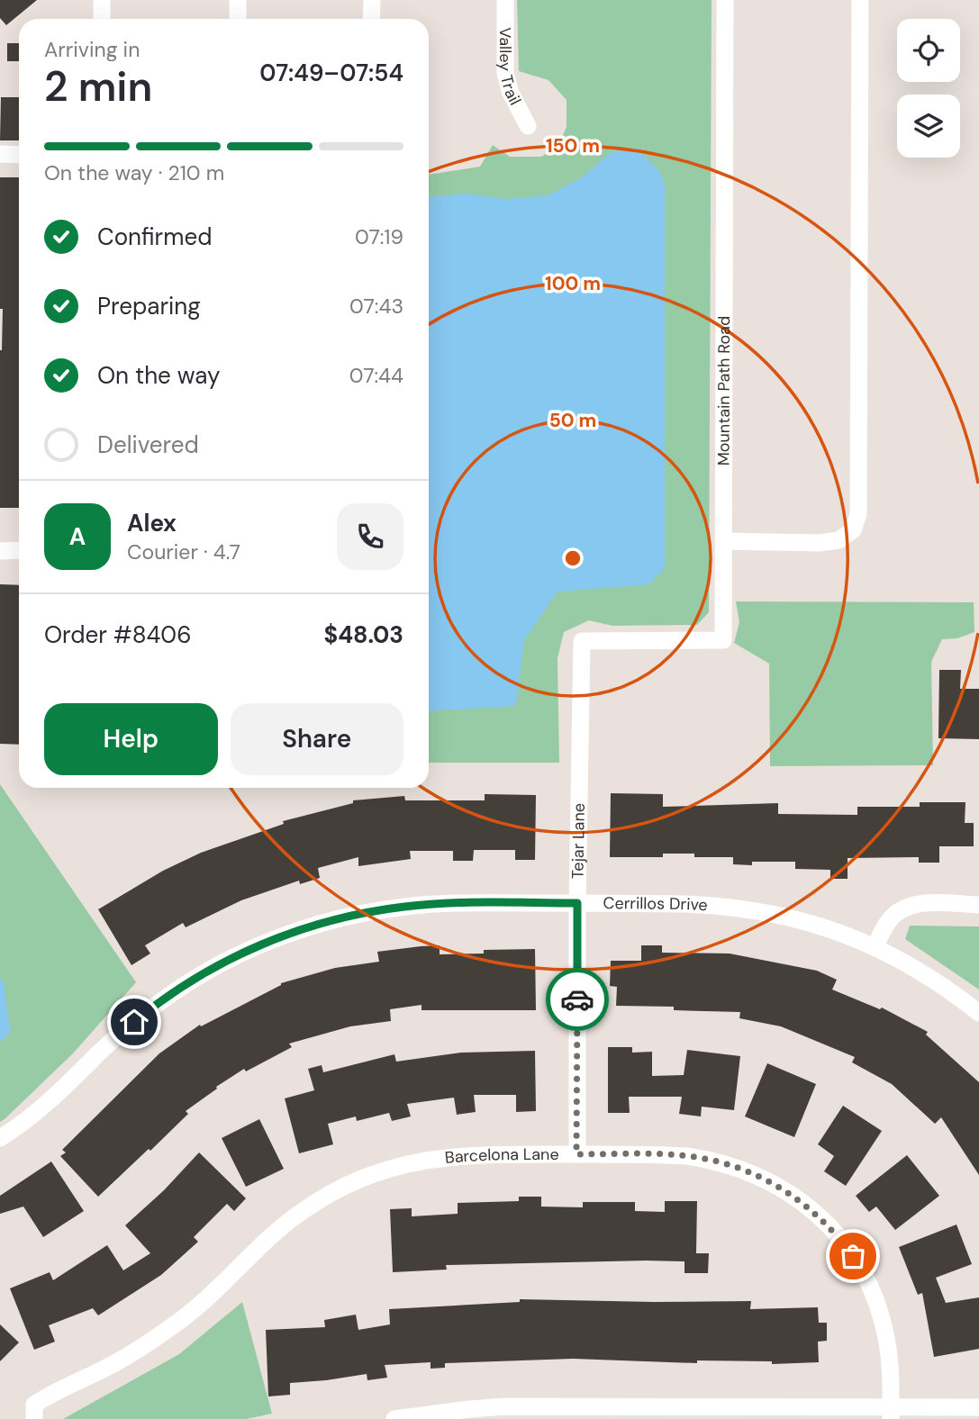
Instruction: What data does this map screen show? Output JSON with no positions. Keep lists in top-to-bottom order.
{
  "streets": {
    "street": [
      "Valley Trail",
      "Mountain Path Road",
      "Tejar Lane",
      "Cerrillos Drive",
      "Barcelona Lane"
    ]
  },
  "crossings": [
    ["Mountain Path Road", "Tejar Lane"],
    ["Tejar Lane", "Cerrillos Drive"],
    ["Tejar Lane", "Barcelona Lane"]
  ],
  "page": {
    "heading": ["2 min", "Arriving in", "07:49–07:54"],
    "panel": [
      "Alex",
      "Courier · 4.7",
      "Order #8406",
      "$48.03"
    ],
    "bar": "On the way · 210 m",
    "list": [
      ["Confirmed", "07:19"],
      ["Preparing", "07:43"],
      ["On the way", "07:44"],
      "Delivered"
    ],
    "round": "A",
    "buttons": ["Help", "Share"]
  },
  "rings": ["150 m", "100 m", "50 m"]
}
